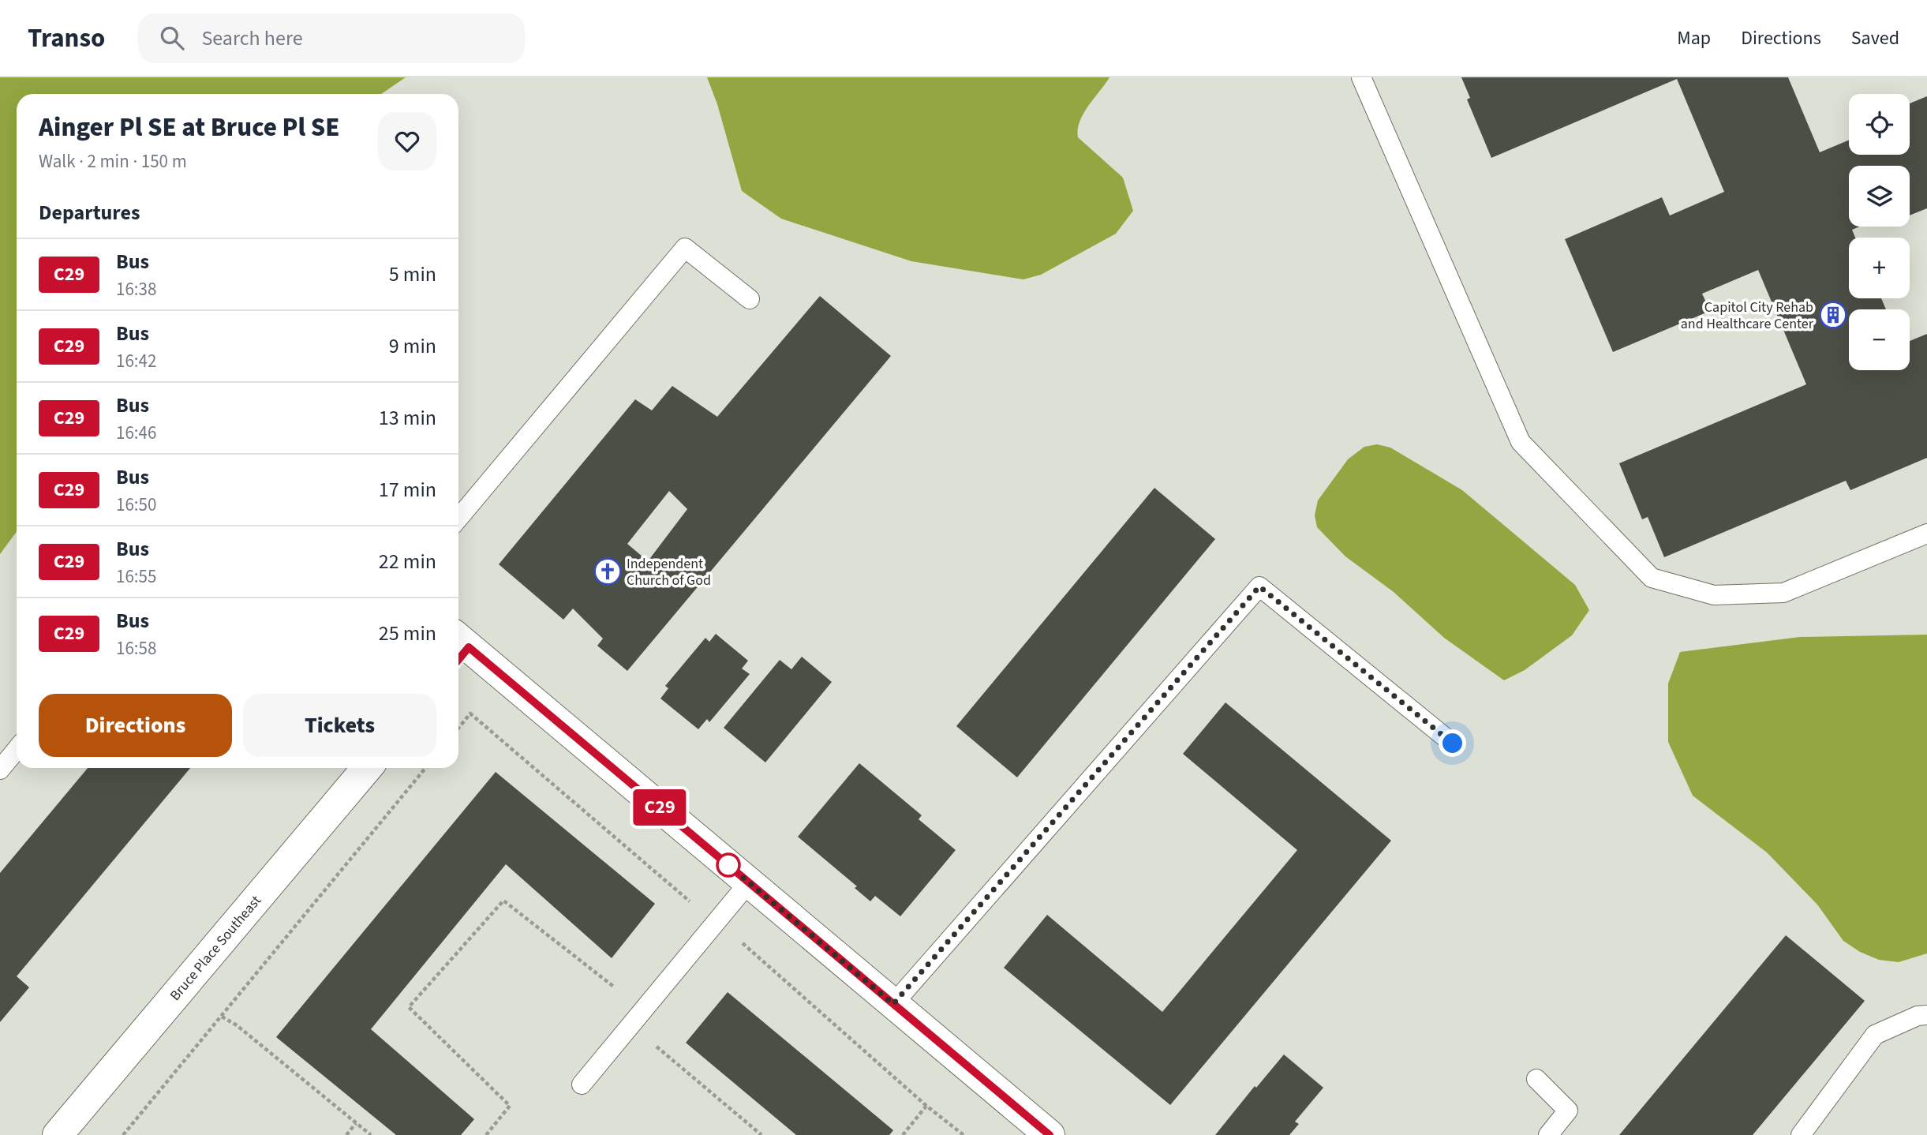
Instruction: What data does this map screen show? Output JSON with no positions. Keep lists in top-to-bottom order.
{
  "streets": {
    "street": ["Bruce Place Southeast"]
  },
  "places": {
    "building": ["Capitol City Rehab and Healthcare Center"],
    "church": ["Independent Church of God"]
  },
  "lines": ["bus line C29"],
  "page": {
    "header": "Transo",
    "search": "Search here",
    "nav": ["Map", "Directions", "Saved"],
    "on_map": "C29",
    "map_buttons": ["+", "−"],
    "heading": [
      ["Ainger Pl SE at Bruce Pl SE", "Walk · 2 min · 150 m"],
      "Departures"
    ],
    "list": [
      {
        "mark": "C29",
        "name": "Bus",
        "note": "16:38",
        "value": "5 min"
      },
      {
        "mark": "C29",
        "name": "Bus",
        "note": "16:42",
        "value": "9 min"
      },
      {
        "mark": "C29",
        "name": "Bus",
        "note": "16:46",
        "value": "13 min"
      },
      {
        "mark": "C29",
        "name": "Bus",
        "note": "16:50",
        "value": "17 min"
      },
      {
        "mark": "C29",
        "name": "Bus",
        "note": "16:55",
        "value": "22 min"
      },
      {
        "mark": "C29",
        "name": "Bus",
        "note": "16:58",
        "value": "25 min"
      }
    ],
    "buttons": ["Directions", "Tickets"]
  }
}
